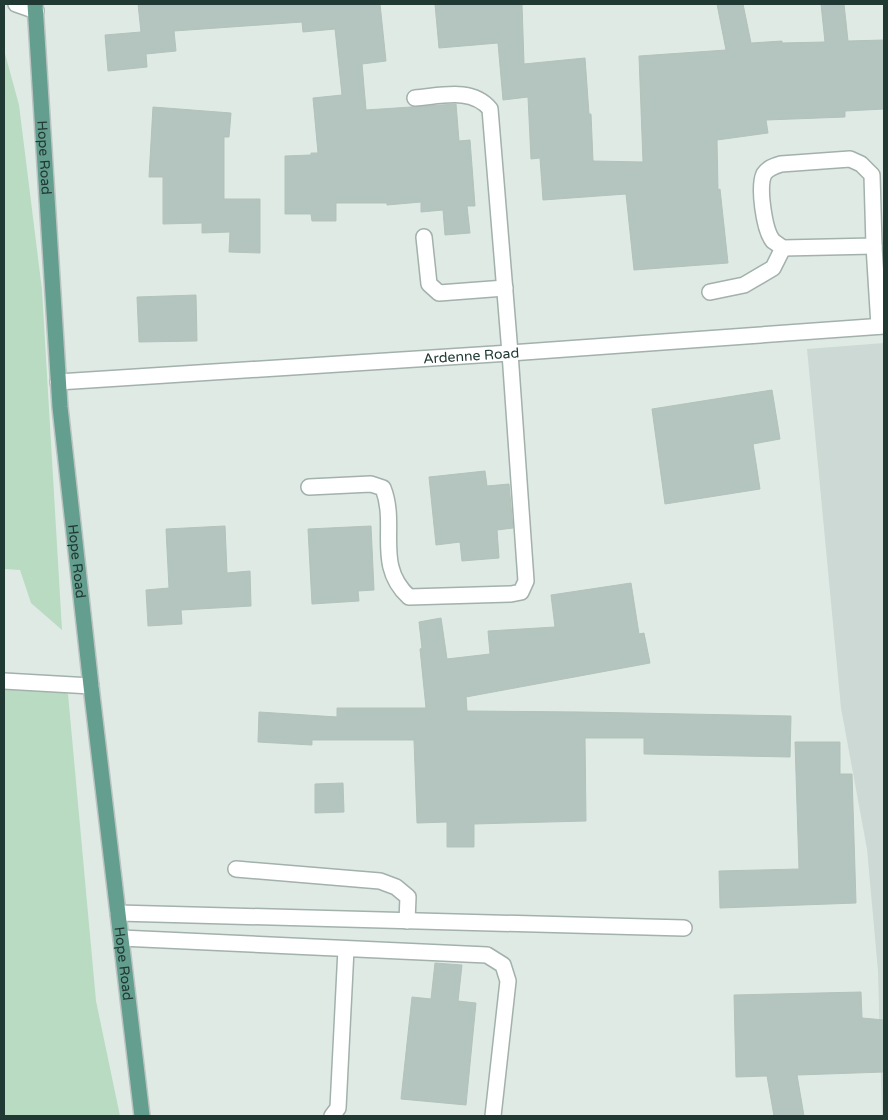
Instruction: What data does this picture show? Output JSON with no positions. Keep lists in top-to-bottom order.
{
  "streets": {
    "main road": ["Hope Road"],
    "street": ["Ardenne Road"]
  },
  "crossings": [
    ["Hope Road", "Ardenne Road"]
  ]
}
